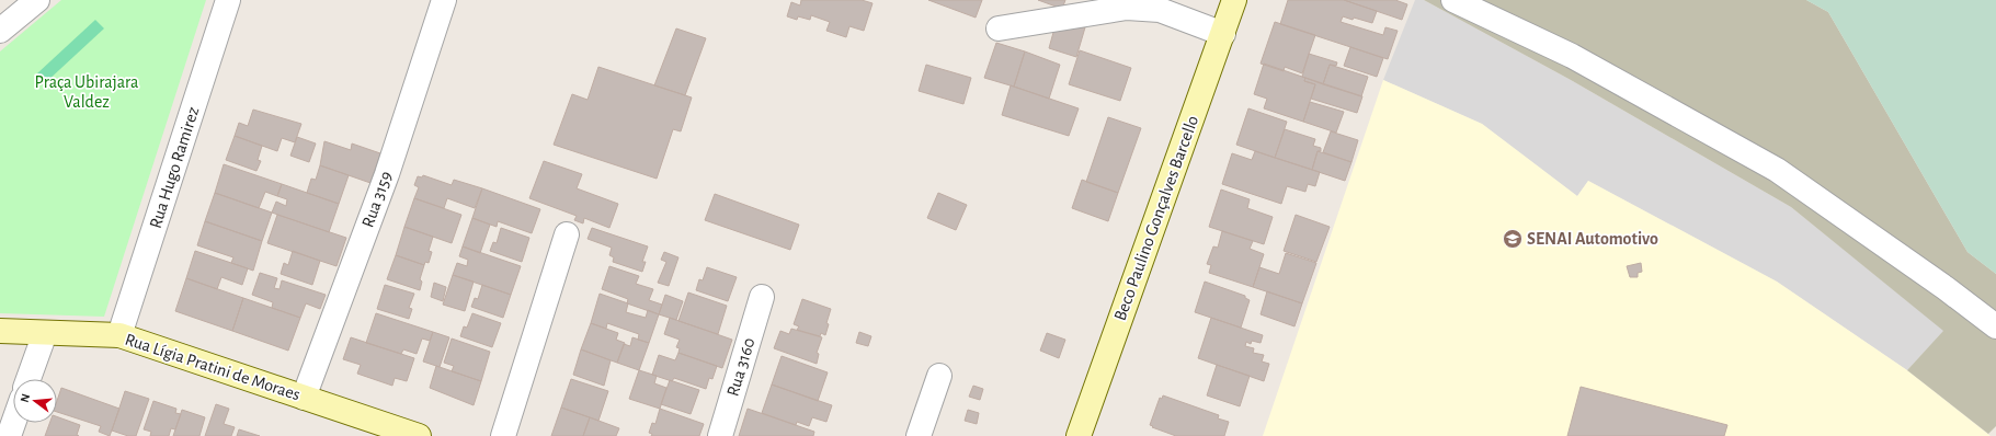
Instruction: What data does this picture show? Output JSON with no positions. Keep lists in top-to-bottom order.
{
  "streets": {
    "main road": ["Beco Paulino Gonçalves Barcello", "Rua Lígia Pratini de Moraes"],
    "street": ["Rua Hugo Ramirez", "Rua 3159", "Rua 3160"]
  },
  "crossings": [
    ["Rua Hugo Ramirez", "Rua Lígia Pratini de Moraes"],
    ["Rua 3159", "Rua Lígia Pratini de Moraes"]
  ],
  "parks": ["Praça Ubirajara Valdez"],
  "places": {
    "school or university": ["SENAI Automotivo"]
  },
  "north": "left"
}
